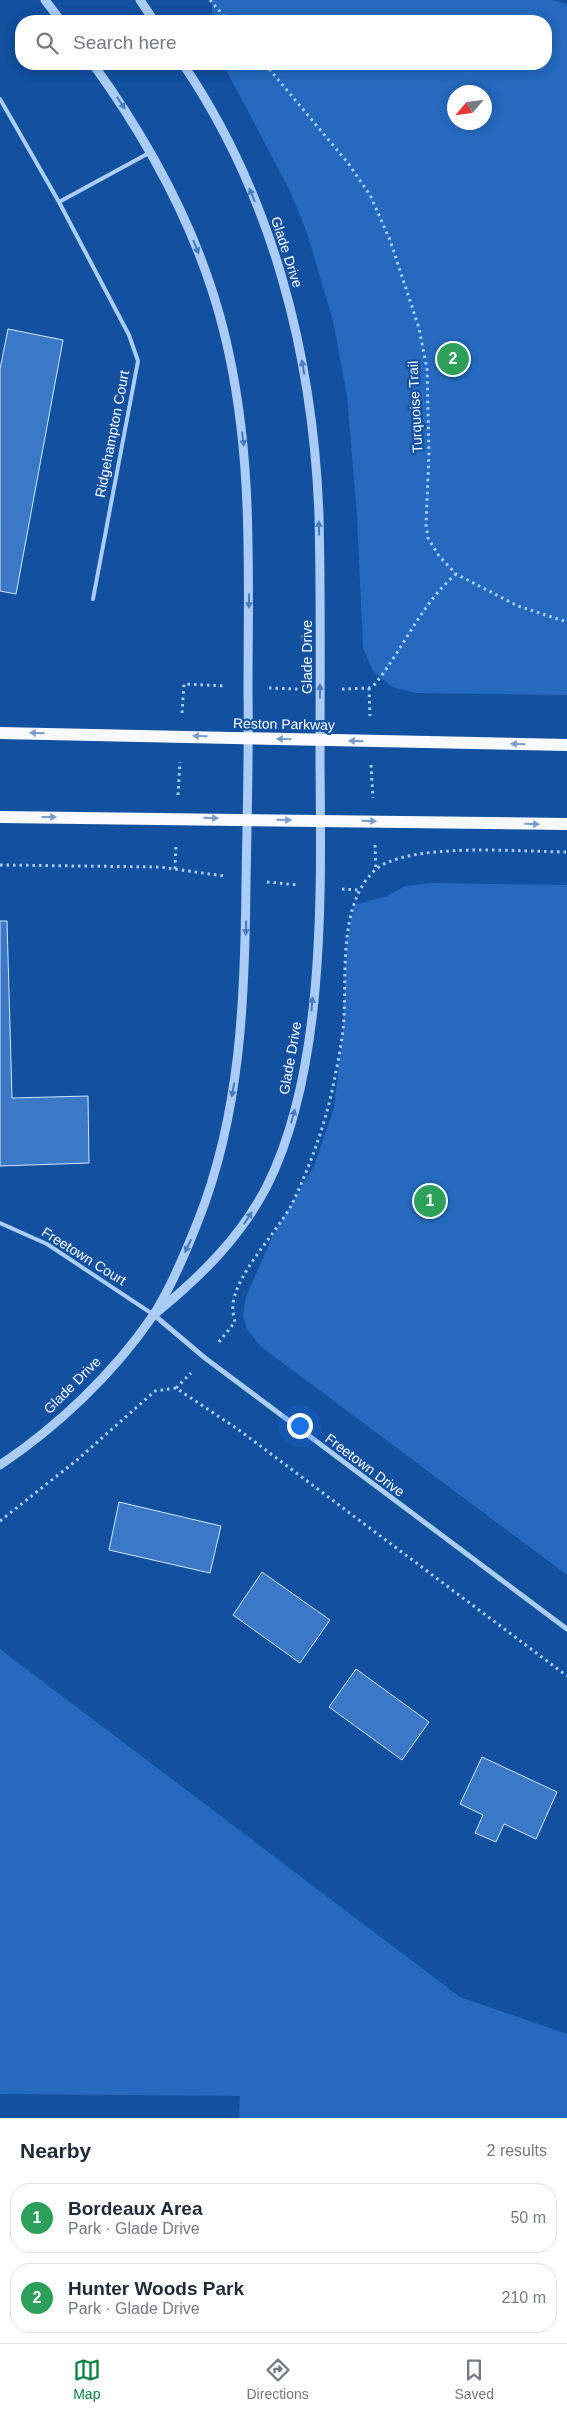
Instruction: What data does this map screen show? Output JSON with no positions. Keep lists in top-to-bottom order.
{
  "streets": {
    "main road": ["Reston Parkway"],
    "street": ["Glade Drive", "Freetown Drive"],
    "lane": ["Ridgehampton Court", "Freetown Court"],
    "path": ["Turquoise Trail"]
  },
  "crossings": [
    ["Glade Drive", "Reston Parkway"],
    ["Glade Drive", "Freetown Court"],
    ["Glade Drive", "Freetown Drive"],
    ["Freetown Court", "Freetown Drive"]
  ],
  "north": "bottom left",
  "page": {
    "search": "Search here",
    "pins": ["2", "1"],
    "heading": ["Nearby", "2 results"],
    "list": [
      {
        "mark": "1",
        "name": "Bordeaux Area",
        "note": "Park · Glade Drive",
        "value": "50 m"
      },
      {
        "mark": "2",
        "name": "Hunter Woods Park",
        "note": "Park · Glade Drive",
        "value": "210 m"
      }
    ],
    "nav": ["Map", "Directions", "Saved"]
  }
}
